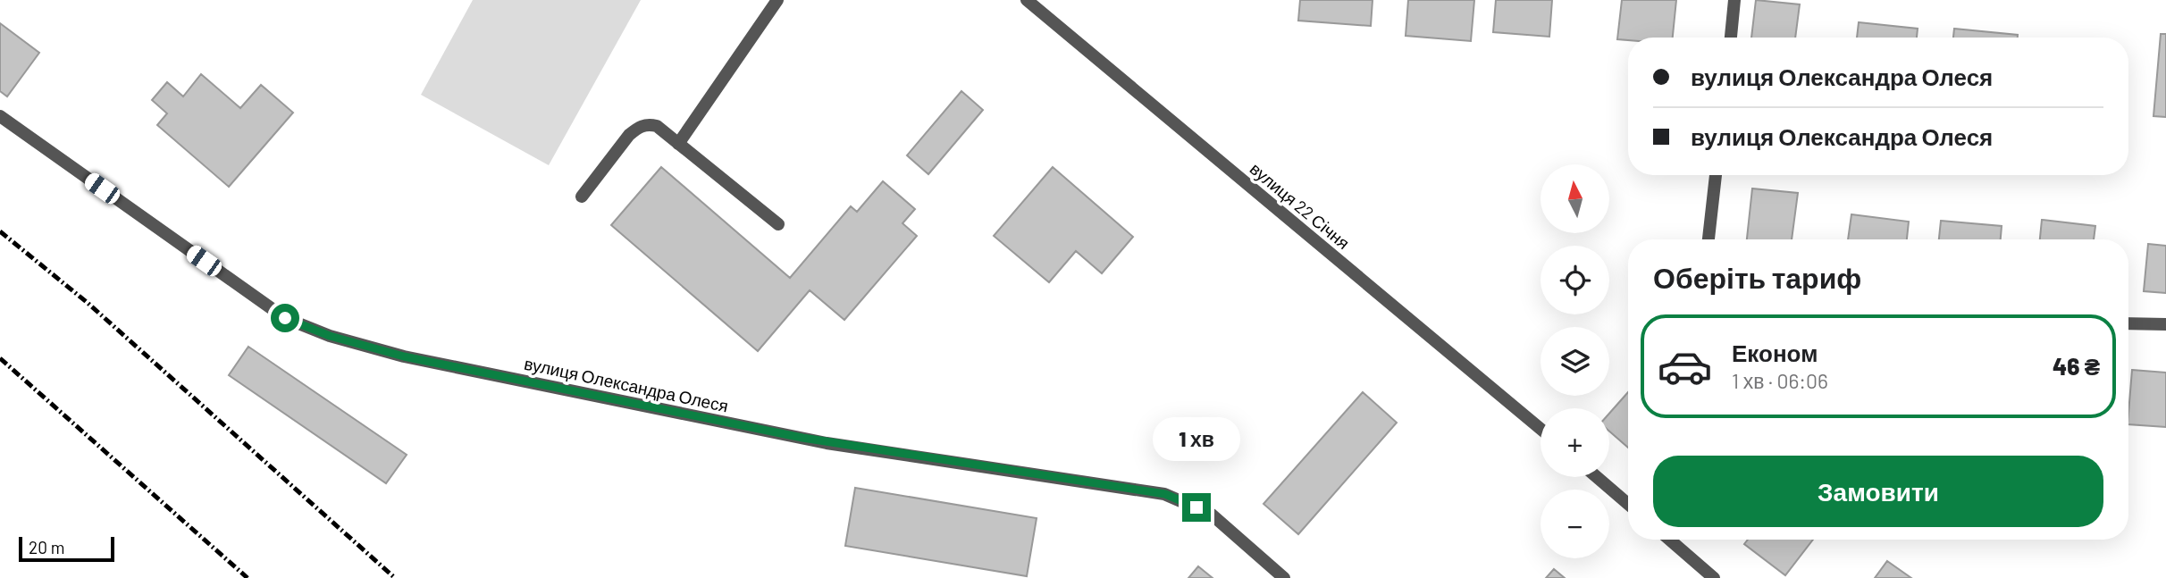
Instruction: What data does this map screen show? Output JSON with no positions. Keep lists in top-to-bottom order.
{
  "streets": {
    "street": ["вулиця 22 Січня", "вулиця Олександра Олеся"]
  },
  "scale_bar": "20 m",
  "north": "top",
  "page": {
    "banner": ["вулиця Олександра Олеся", "вулиця Олександра Олеся"],
    "map_buttons": ["+", "−"],
    "heading": "Оберіть тариф",
    "list": [
      {
        "name": "Економ",
        "note": "1 хв · 06:06",
        "value": "46 ₴"
      }
    ],
    "bubble": "1 хв",
    "buttons": "Замовити",
    "scale": "20 m"
  }
}
